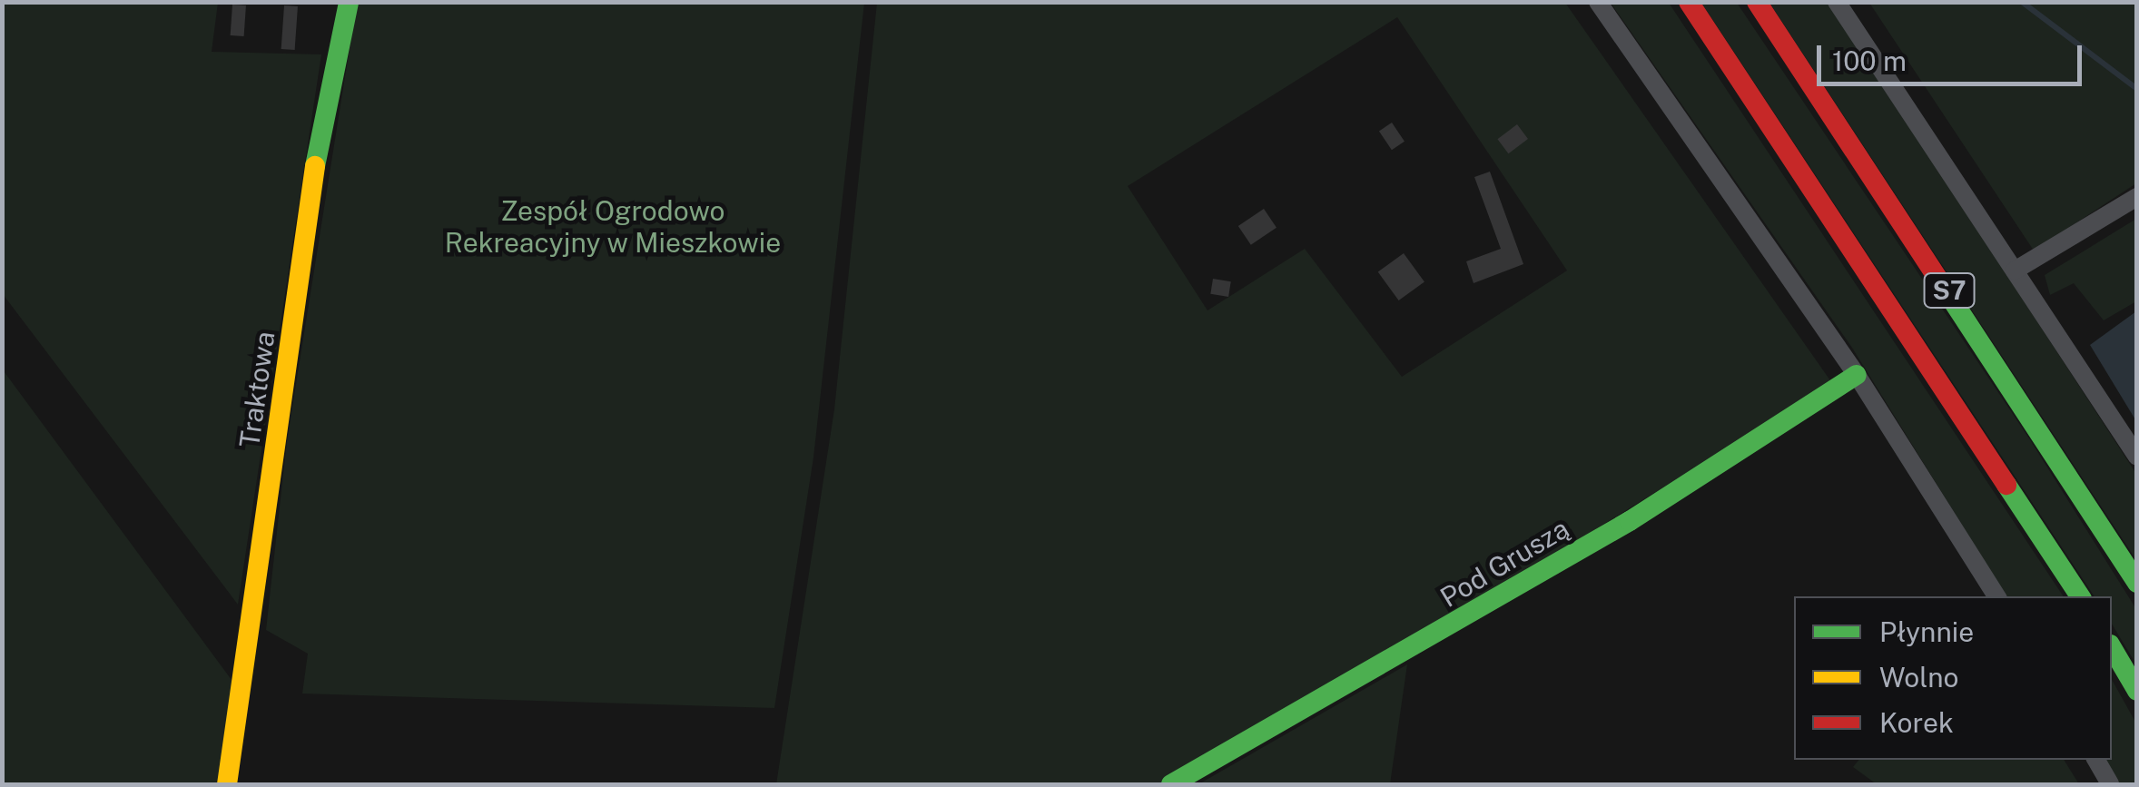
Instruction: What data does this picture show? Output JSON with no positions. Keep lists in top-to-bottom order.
{
  "streets": {
    "main road": ["S7", "Traktowa", "Pod Gruszą"]
  },
  "parks": ["Zespół Ogrodowo Rekreacyjny w Mieszkowie"],
  "legend": ["Płynnie", "Wolno", "Korek"],
  "scale_bar": "100 m"
}
